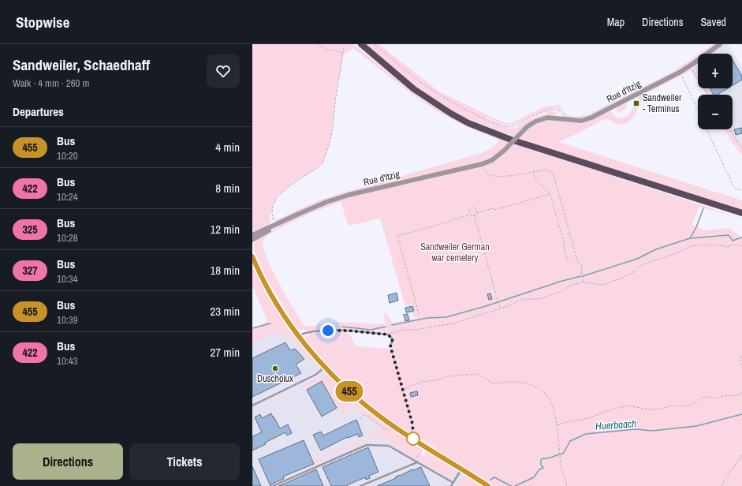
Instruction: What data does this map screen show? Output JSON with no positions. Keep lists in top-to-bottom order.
{
  "streets": {
    "street": ["Rue d'Itzig"]
  },
  "water": ["Huerbaach"],
  "parks": ["Sandweiler German war cemetery"],
  "places": {
    "transit": ["Sandweiler - Terminus"],
    "other": ["Duscholux"]
  },
  "lines": ["bus line 455"],
  "page": {
    "header": "Stopwise",
    "nav": ["Map", "Directions", "Saved"],
    "heading": [
      ["Sandweiler, Schaedhaff", "Walk · 4 min · 260 m"],
      "Departures"
    ],
    "on_map": "455",
    "map_buttons": ["+", "−"],
    "list": [
      {
        "mark": "455",
        "name": "Bus",
        "note": "10:20",
        "value": "4 min"
      },
      {
        "mark": "422",
        "name": "Bus",
        "note": "10:24",
        "value": "8 min"
      },
      {
        "mark": "325",
        "name": "Bus",
        "note": "10:28",
        "value": "12 min"
      },
      {
        "mark": "327",
        "name": "Bus",
        "note": "10:34",
        "value": "18 min"
      },
      {
        "mark": "455",
        "name": "Bus",
        "note": "10:39",
        "value": "23 min"
      },
      {
        "mark": "422",
        "name": "Bus",
        "note": "10:43",
        "value": "27 min"
      }
    ],
    "buttons": ["Directions", "Tickets"]
  }
}
